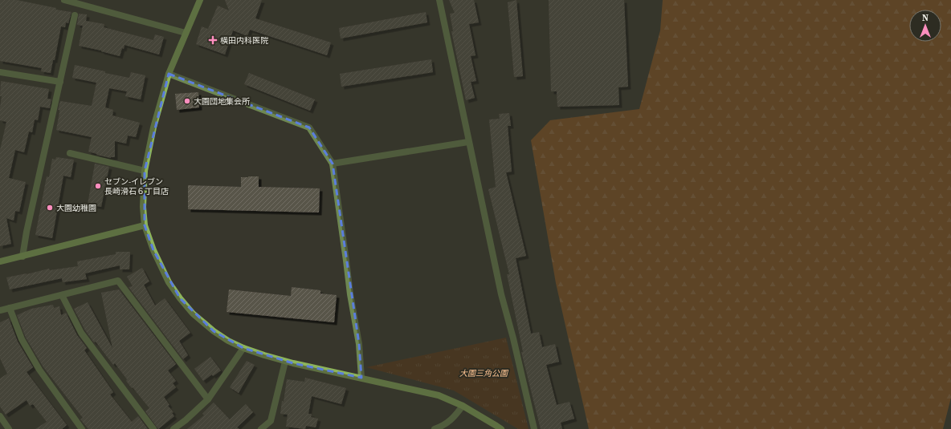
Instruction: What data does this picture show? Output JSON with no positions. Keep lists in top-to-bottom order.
{
  "parks": ["大園三角公園"],
  "places": {
    "health": ["横田内科医院"],
    "other": ["大園団地集会所", "セブン-イレブン 長崎滑石６丁目店", "大園幼稚園"]
  },
  "north": "top"
}
